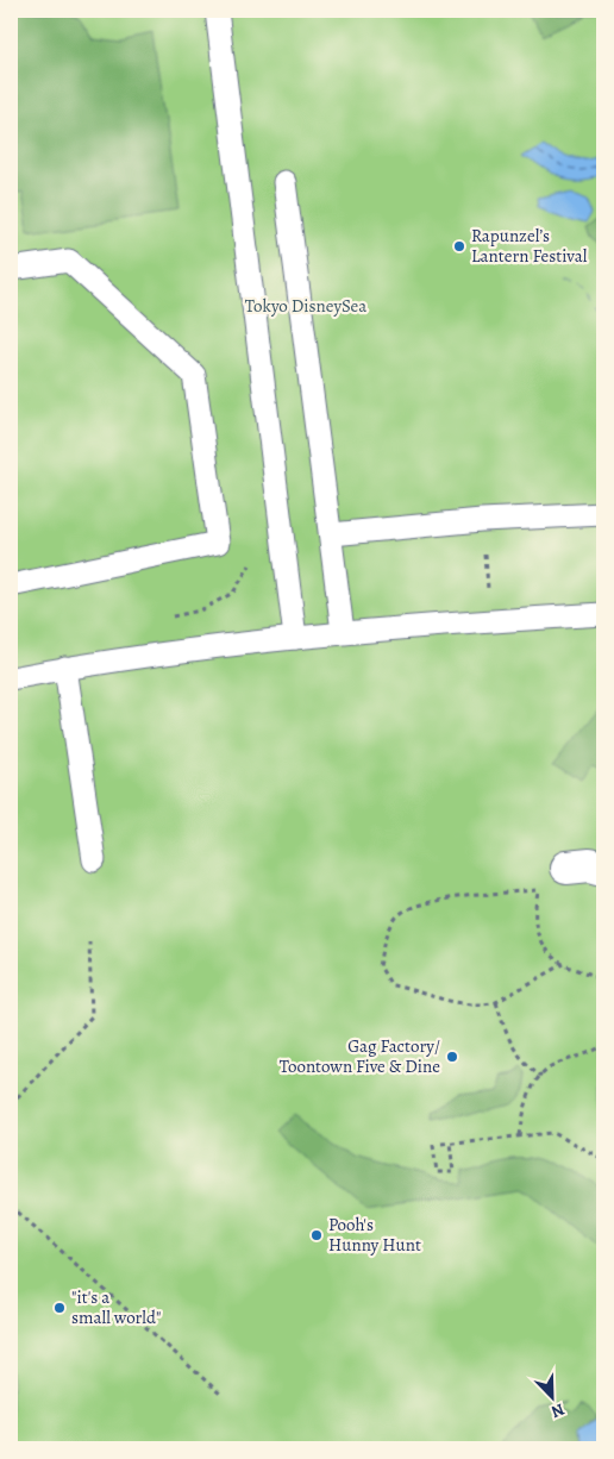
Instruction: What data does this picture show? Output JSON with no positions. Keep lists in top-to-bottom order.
{
  "parks": ["Tokyo DisneySea"],
  "places": [
    "Rapunzel’s Lantern Festival",
    "Gag Factory/ Toontown Five & Dine",
    "Pooh's Hunny Hunt",
    "\"it's a small world\""
  ],
  "north": "bottom right"
}
